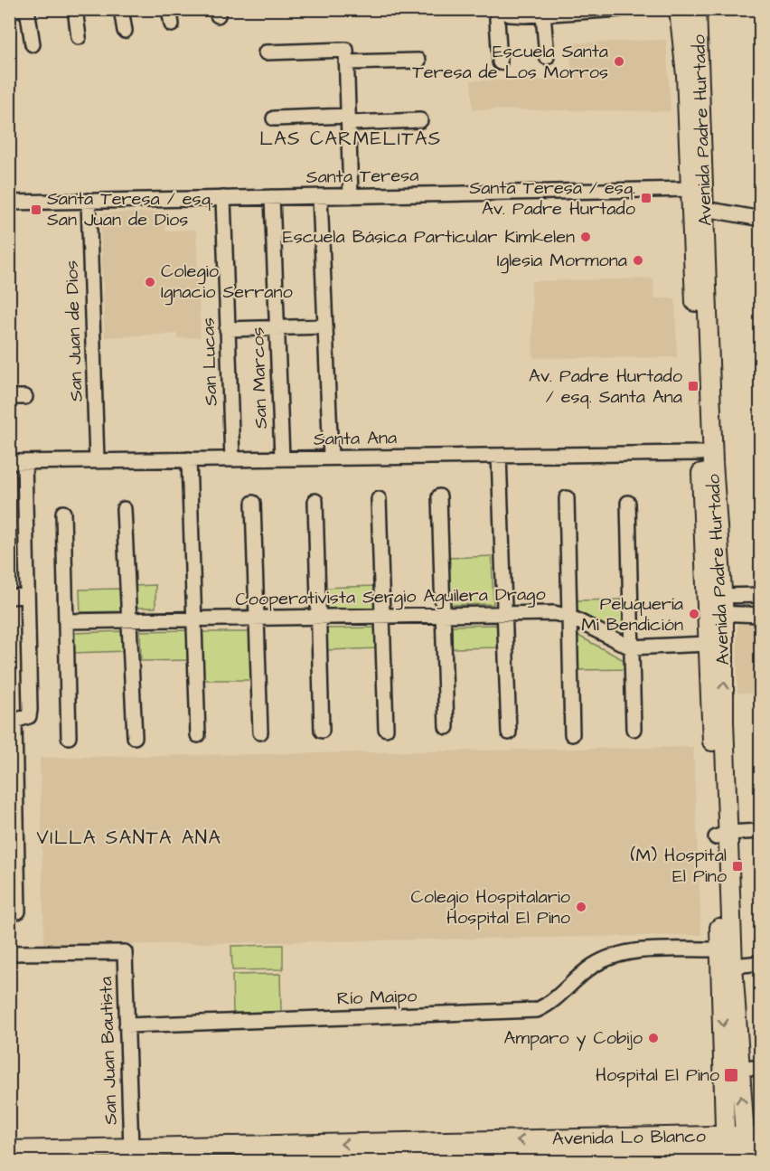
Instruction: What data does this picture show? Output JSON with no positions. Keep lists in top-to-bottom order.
{
  "streets": {
    "main road": ["Avenida Padre Hurtado", "Avenida Lo Blanco"],
    "street": [
      "Santa Teresa",
      "San Juan de Dios",
      "San Lucas",
      "San Marcos",
      "Santa Ana",
      "Cooperativista Sergio Aguilera Drago",
      "Río Maipo",
      "San Juan Bautista"
    ]
  },
  "crossings": [
    ["Avenida Padre Hurtado", "Santa Teresa"],
    ["Avenida Padre Hurtado", "Santa Ana"],
    ["Avenida Padre Hurtado", "Cooperativista Sergio Aguilera Drago"],
    ["Avenida Padre Hurtado", "Río Maipo"],
    ["Avenida Padre Hurtado", "Avenida Lo Blanco"],
    ["Santa Teresa", "San Juan de Dios"],
    ["Santa Teresa", "San Lucas"],
    ["Santa Teresa", "San Marcos"],
    ["San Juan de Dios", "Santa Ana"],
    ["San Lucas", "Santa Ana"],
    ["San Marcos", "Santa Ana"],
    ["Río Maipo", "San Juan Bautista"],
    ["San Juan Bautista", "Avenida Lo Blanco"]
  ],
  "districts": ["LAS CARMELITAS", "VILLA SANTA ANA"],
  "places": {
    "other": [
      "Escuela Santa Teresa de Los Morros",
      "Escuela Básica Particular Kimkelen",
      "Iglesia Mormona",
      "Colegio Ignacio Serrano",
      "Peluquería Mi Bendición",
      "Colegio Hospitalario Hospital El Pino",
      "Amparo y Cobijo"
    ],
    "transit": [
      "Santa Teresa / esq. Av. Padre Hurtado",
      "Santa Teresa / esq. San Juan de Dios",
      "Av. Padre Hurtado / esq. Santa Ana",
      "(M) Hospital El Pino",
      "Hospital El Pino"
    ]
  }
}
